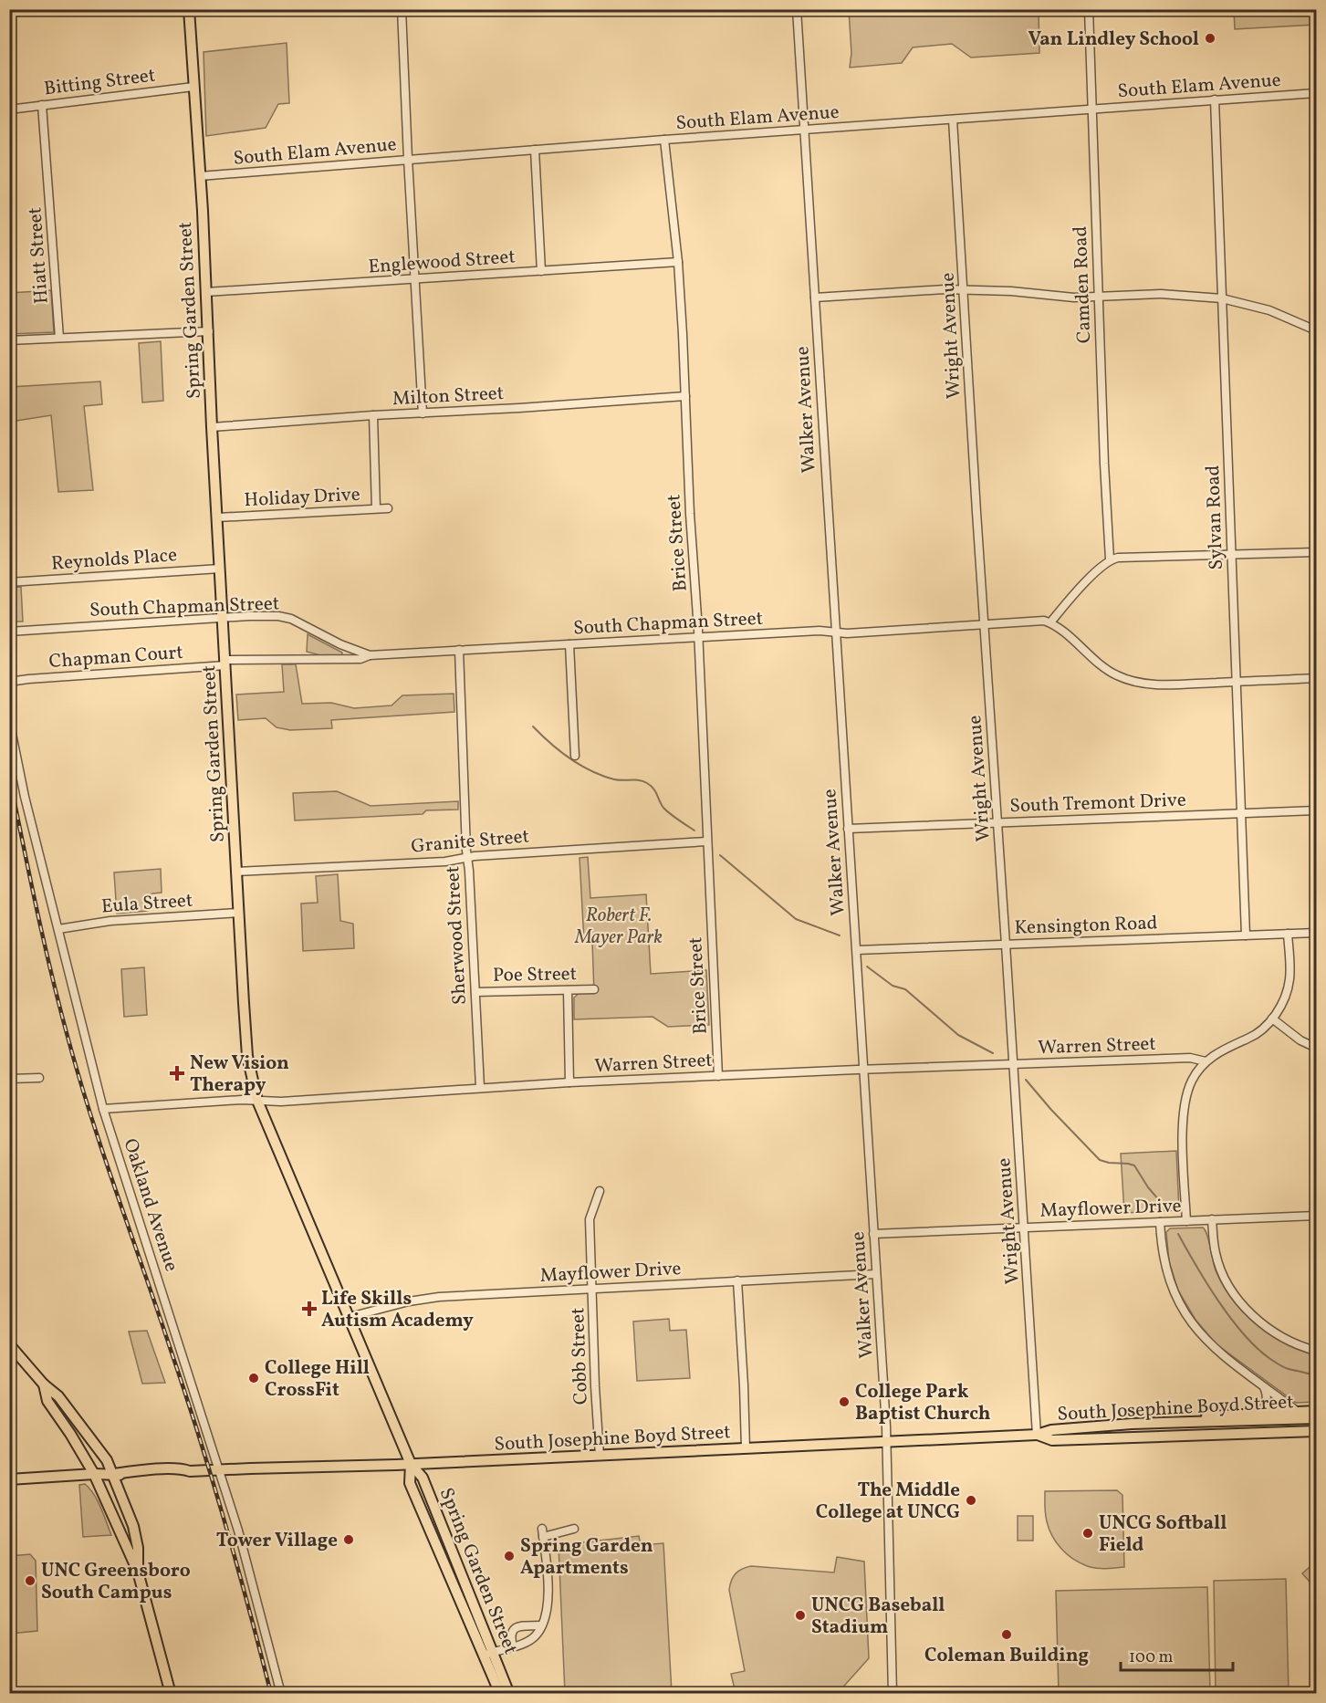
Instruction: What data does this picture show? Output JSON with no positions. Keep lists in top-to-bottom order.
{
  "streets": {
    "main road": ["Spring Garden Street", "South Josephine Boyd Street"],
    "street": [
      "Bitting Street",
      "South Elam Avenue",
      "Hiatt Street",
      "Englewood Street",
      "Camden Road",
      "Wright Avenue",
      "Milton Street",
      "Walker Avenue",
      "Holiday Drive",
      "Sylvan Road",
      "Brice Street",
      "Reynolds Place",
      "South Chapman Street",
      "Chapman Court",
      "South Tremont Drive",
      "Granite Street",
      "Eula Street",
      "Kensington Road",
      "Sherwood Street",
      "Poe Street",
      "Warren Street",
      "Oakland Avenue",
      "Mayflower Drive",
      "Cobb Street"
    ]
  },
  "crossings": [
    ["Bitting Street", "Hiatt Street"],
    ["Bitting Street", "Spring Garden Street"],
    ["South Elam Avenue", "Camden Road"],
    ["South Elam Avenue", "Spring Garden Street"],
    ["South Elam Avenue", "Wright Avenue"],
    ["South Elam Avenue", "Walker Avenue"],
    ["South Elam Avenue", "Sylvan Road"],
    ["South Elam Avenue", "Brice Street"],
    ["Englewood Street", "Spring Garden Street"],
    ["Englewood Street", "Brice Street"],
    ["Spring Garden Street", "Milton Street"],
    ["Spring Garden Street", "Holiday Drive"],
    ["Spring Garden Street", "Reynolds Place"],
    ["Spring Garden Street", "South Chapman Street"],
    ["Spring Garden Street", "Chapman Court"],
    ["Spring Garden Street", "Granite Street"],
    ["Spring Garden Street", "Eula Street"],
    ["Spring Garden Street", "Warren Street"],
    ["Spring Garden Street", "Mayflower Drive"],
    ["Spring Garden Street", "South Josephine Boyd Street"],
    ["Wright Avenue", "South Chapman Street"],
    ["Wright Avenue", "South Tremont Drive"],
    ["Wright Avenue", "Kensington Road"],
    ["Wright Avenue", "Warren Street"],
    ["Wright Avenue", "Mayflower Drive"],
    ["Wright Avenue", "South Josephine Boyd Street"],
    ["Milton Street", "Brice Street"],
    ["Walker Avenue", "South Chapman Street"],
    ["Walker Avenue", "South Tremont Drive"],
    ["Walker Avenue", "Kensington Road"],
    ["Walker Avenue", "Warren Street"],
    ["Walker Avenue", "Mayflower Drive"],
    ["Walker Avenue", "South Josephine Boyd Street"],
    ["Sylvan Road", "South Tremont Drive"],
    ["Sylvan Road", "Kensington Road"],
    ["Brice Street", "South Chapman Street"],
    ["Brice Street", "Granite Street"],
    ["Brice Street", "Warren Street"],
    ["South Chapman Street", "Chapman Court"],
    ["South Chapman Street", "Sherwood Street"],
    ["Granite Street", "Sherwood Street"],
    ["Eula Street", "Oakland Avenue"],
    ["Sherwood Street", "Poe Street"],
    ["Sherwood Street", "Warren Street"],
    ["Warren Street", "Oakland Avenue"],
    ["Oakland Avenue", "South Josephine Boyd Street"],
    ["Mayflower Drive", "Cobb Street"],
    ["Cobb Street", "South Josephine Boyd Street"]
  ],
  "parks": ["Robert F. Mayer Park"],
  "places": {
    "other": [
      "Van Lindley School",
      "College Hill CrossFit",
      "College Park Baptist Church",
      "The Middle College at UNCG",
      "UNCG Softball Field",
      "Tower Village",
      "Spring Garden Apartments",
      "UNC Greensboro South Campus",
      "UNCG Baseball Stadium",
      "Coleman Building"
    ],
    "health": ["New Vision Therapy", "Life Skills Autism Academy"]
  },
  "scale_bar": "100 m"
}
